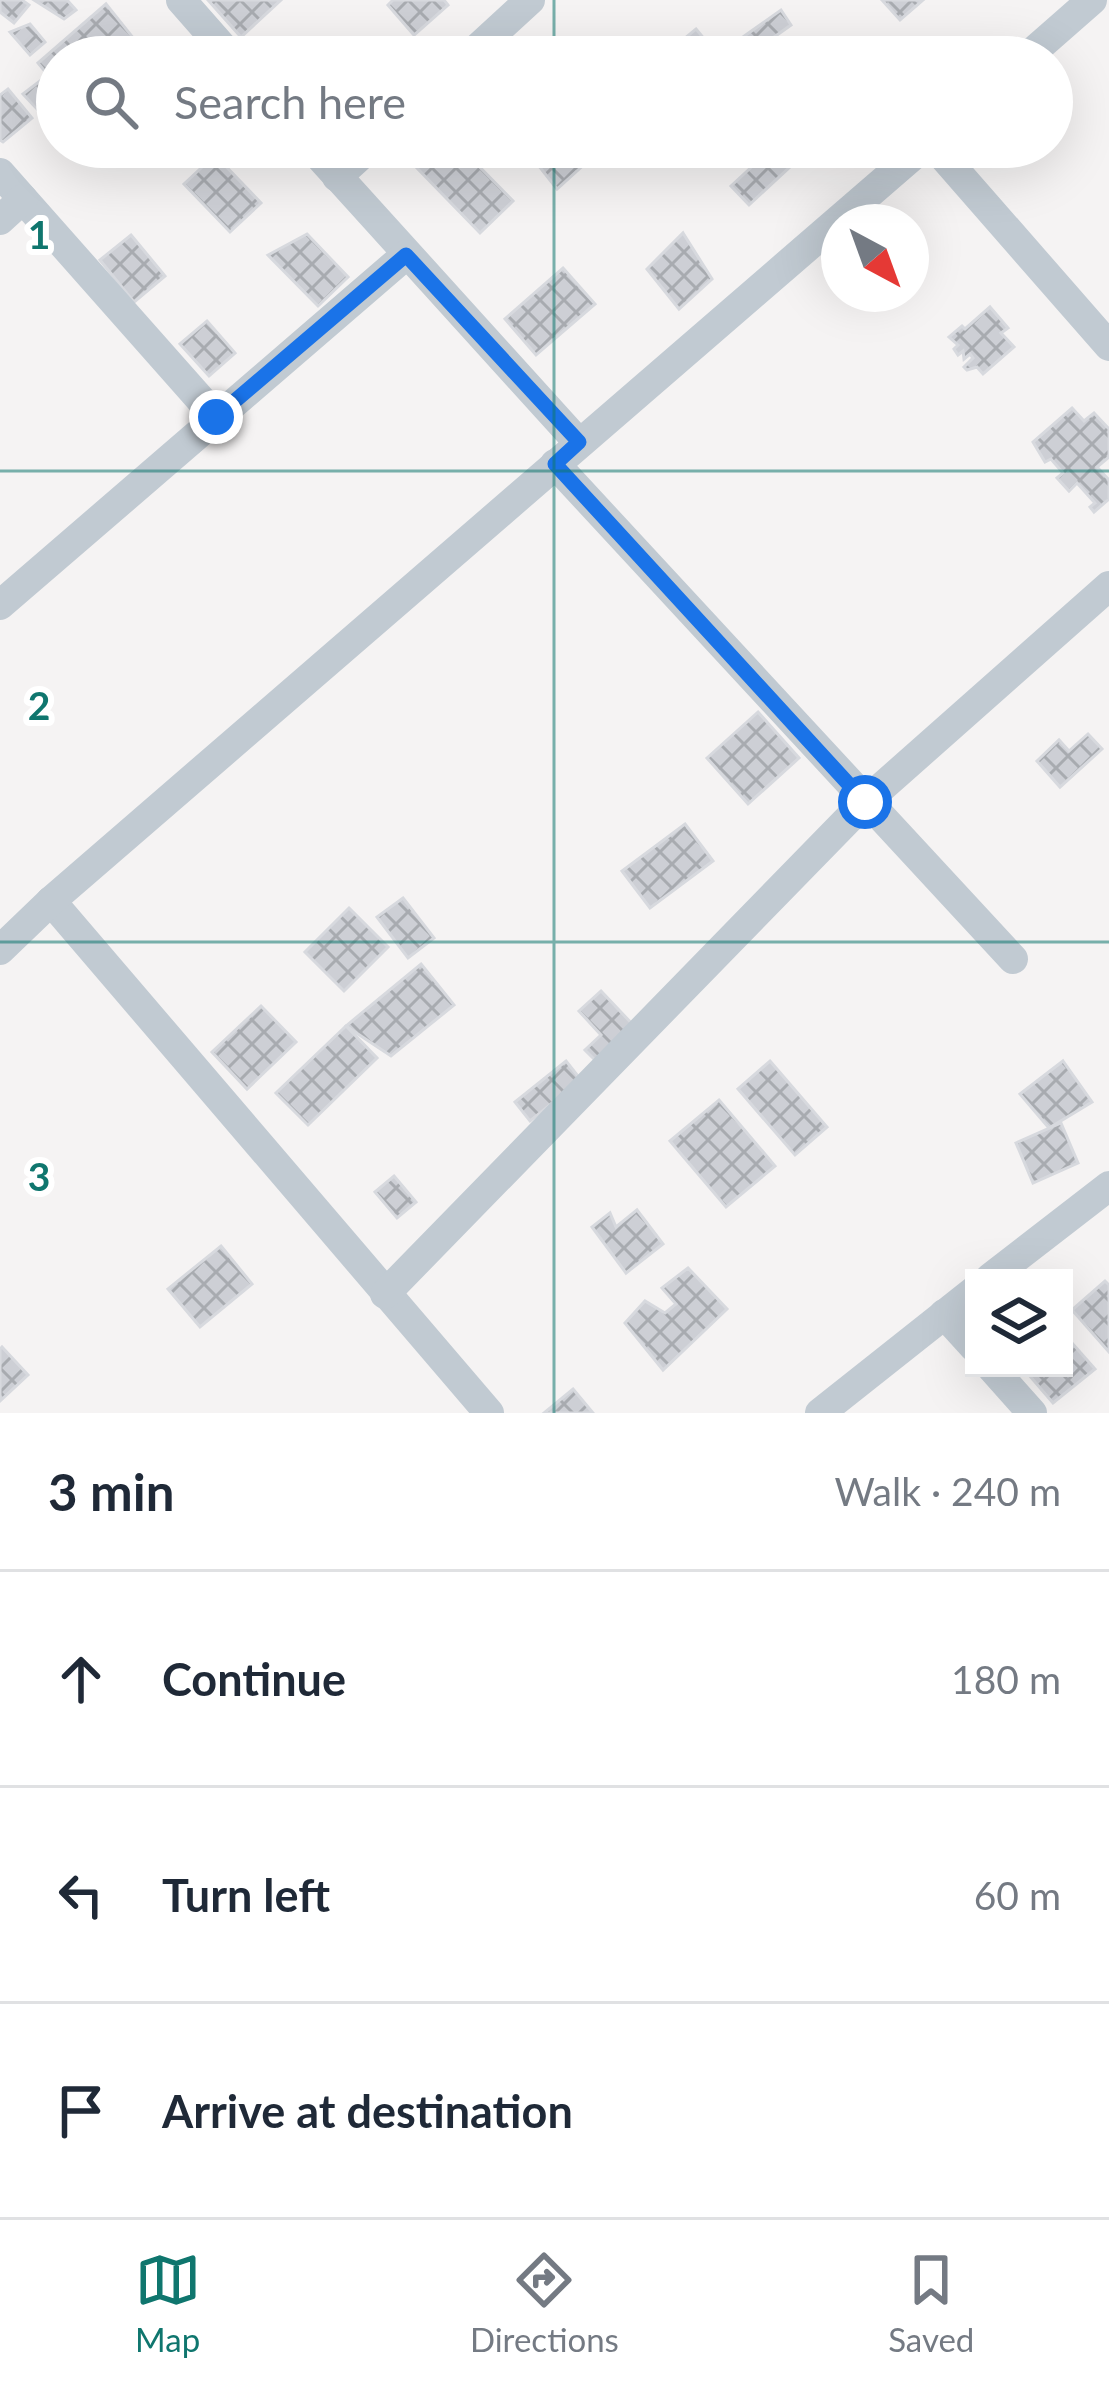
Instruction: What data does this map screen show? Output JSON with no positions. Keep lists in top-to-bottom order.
{
  "north": "bottom right",
  "page": {
    "search": "Search here",
    "heading": ["3 min", "Walk · 240 m"],
    "list": [
      ["Continue", "180 m"],
      ["Turn left", "60 m"],
      "Arrive at destination"
    ],
    "nav": ["Map", "Directions", "Saved"]
  },
  "grid": {
    "rows": ["1", "2", "3"]
  }
}
